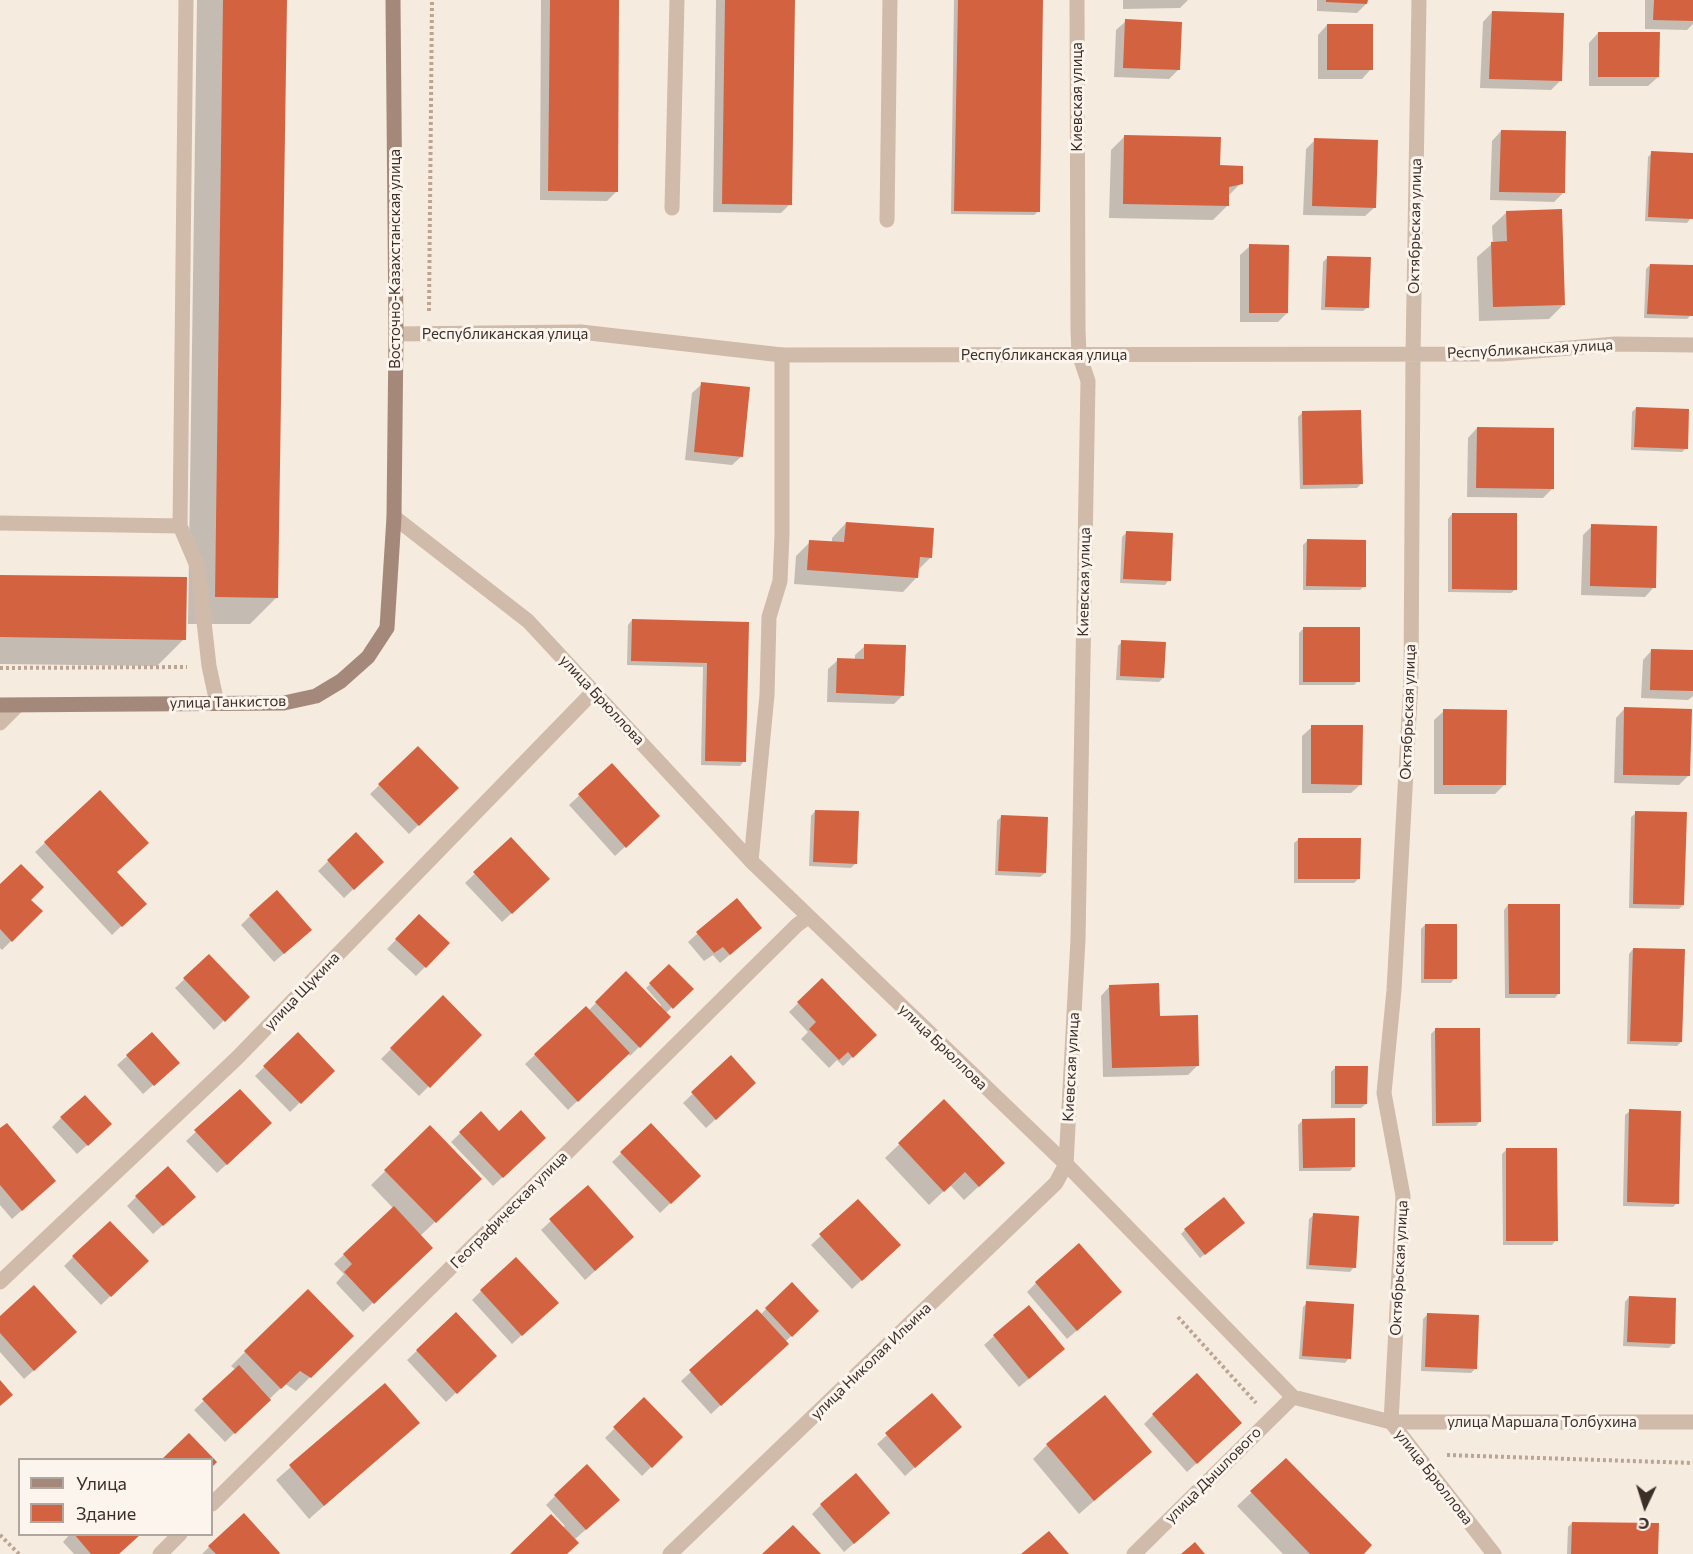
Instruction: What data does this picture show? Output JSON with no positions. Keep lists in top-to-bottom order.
{
  "streets": {
    "main road": ["Восточно-Казахстанская улица", "улица Танкистов"],
    "street": [
      "Киевская улица",
      "Октябрьская улица",
      "Республиканская улица",
      "улица Брюллова",
      "улица Щукина",
      "Географическая улица",
      "улица Николая Ильина",
      "улица Маршала Толбухина",
      "улица Дышлового"
    ]
  },
  "crossings": [
    ["Киевская улица", "Республиканская улица"],
    ["Киевская улица", "улица Брюллова"],
    ["Киевская улица", "улица Николая Ильина"],
    ["Октябрьская улица", "Республиканская улица"],
    ["Октябрьская улица", "улица Брюллова"],
    ["Октябрьская улица", "улица Маршала Толбухина"],
    ["Восточно-Казахстанская улица", "Республиканская улица"],
    ["Восточно-Казахстанская улица", "улица Брюллова"],
    ["Восточно-Казахстанская улица", "улица Танкистов"],
    ["улица Брюллова", "улица Танкистов"],
    ["улица Брюллова", "улица Щукина"],
    ["улица Брюллова", "Географическая улица"],
    ["улица Брюллова", "улица Николая Ильина"],
    ["улица Брюллова", "улица Маршала Толбухина"],
    ["улица Брюллова", "улица Дышлового"]
  ],
  "legend": ["Улица", "Здание"],
  "north": "bottom"
}
